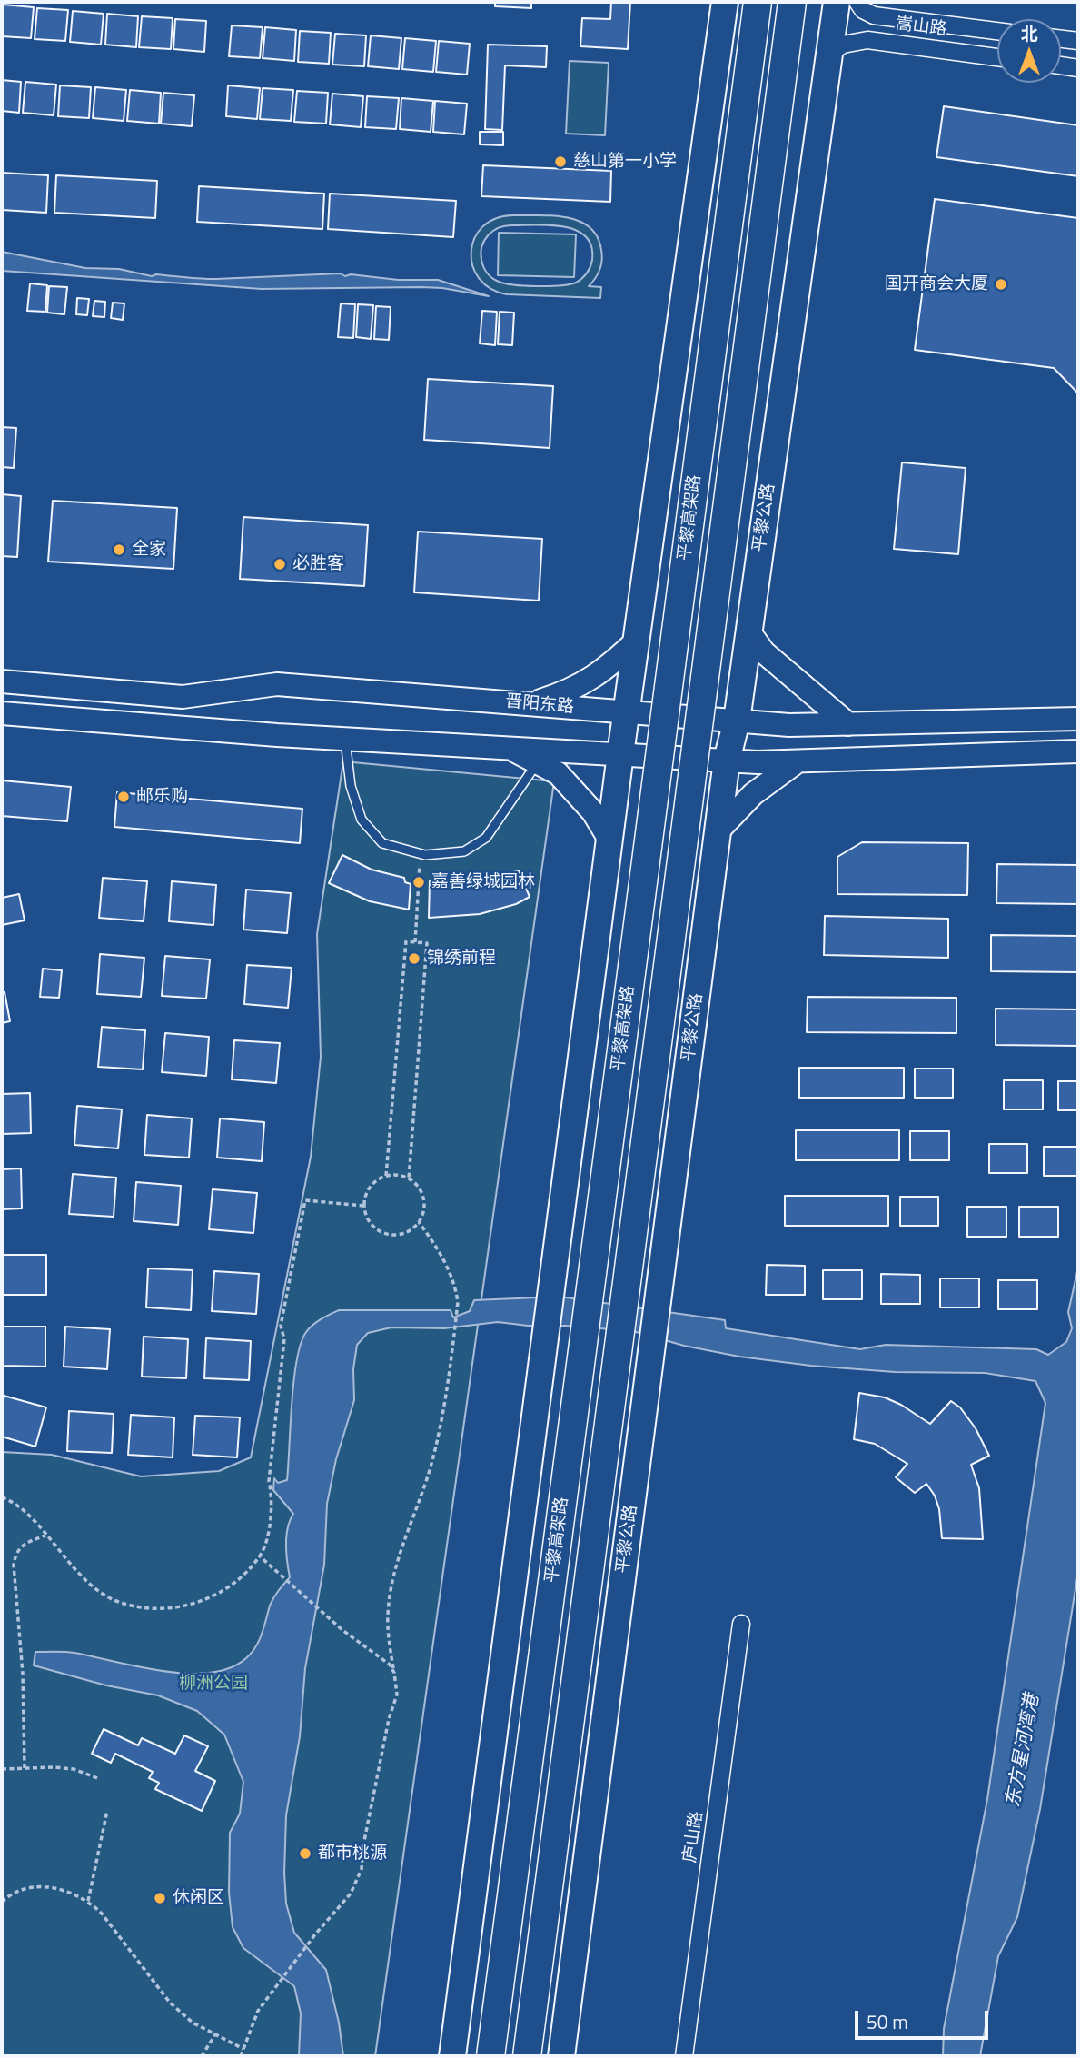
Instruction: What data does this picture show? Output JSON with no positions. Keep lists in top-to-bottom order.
{
  "streets": {
    "highway": ["平黎高架路"],
    "main road": ["平黎公路", "晋阳东路"],
    "street": ["嵩山路", "庐山路"]
  },
  "crossings": [
    ["嵩山路", "平黎公路"],
    ["平黎公路", "晋阳东路"]
  ],
  "water": ["东方星河湾港"],
  "parks": ["柳洲公园"],
  "places": [
    "慈山第一小学",
    "国开商会大厦",
    "全家",
    "必胜客",
    "邮乐购",
    "嘉善绿城园林",
    "锦绣前程",
    "都市桃源",
    "休闲区"
  ],
  "scale_bar": "50 m",
  "north": "top"
}
